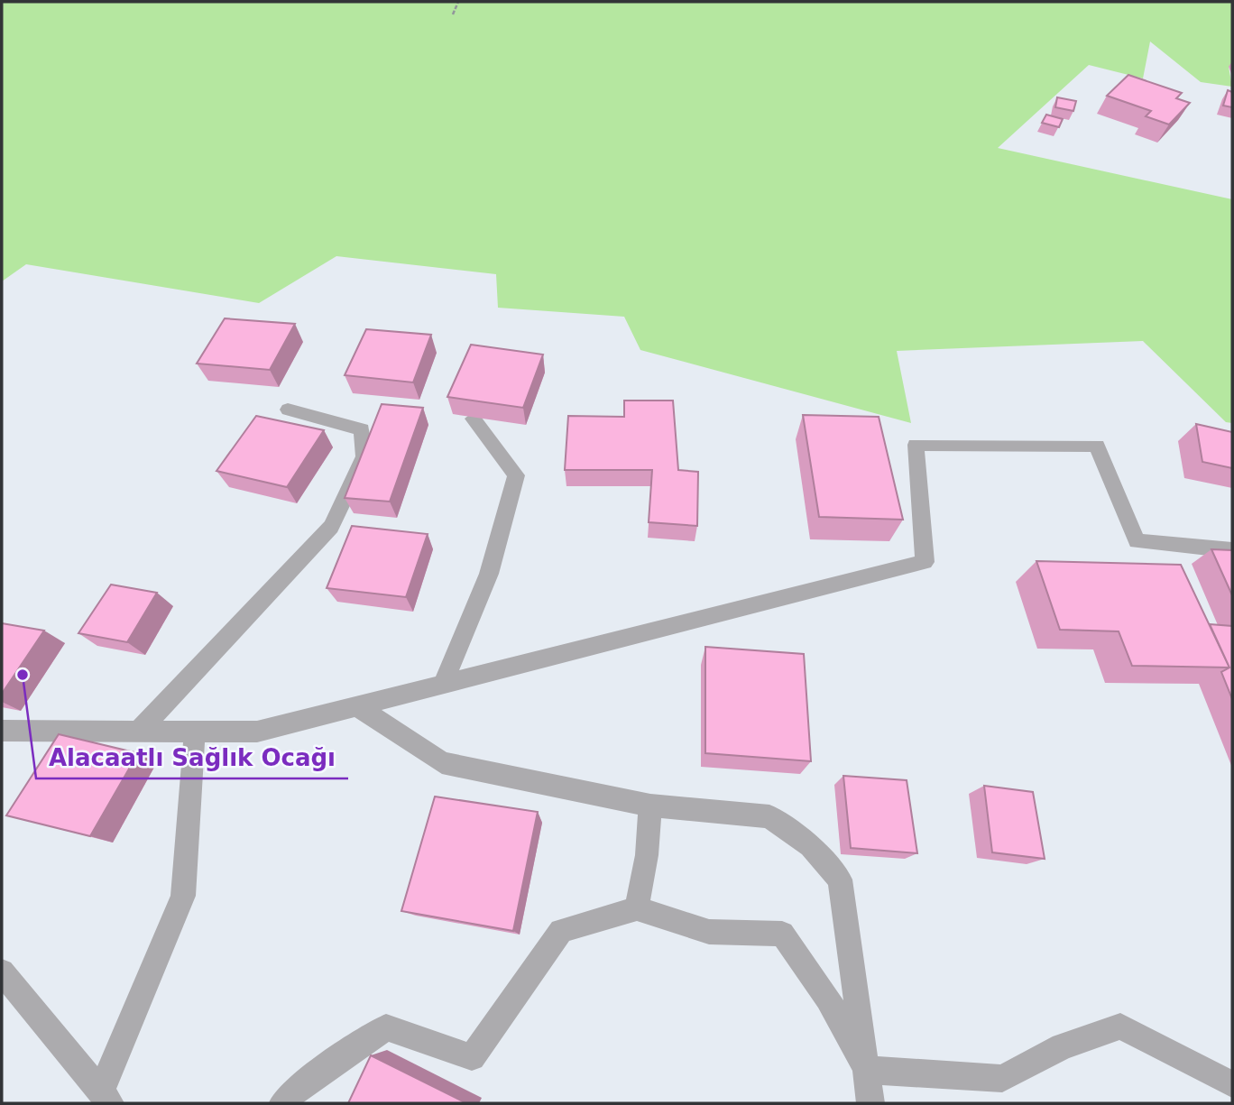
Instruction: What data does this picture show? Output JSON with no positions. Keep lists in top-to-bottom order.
{
  "places": ["Alacaatlı Sağlık Ocağı"]
}
